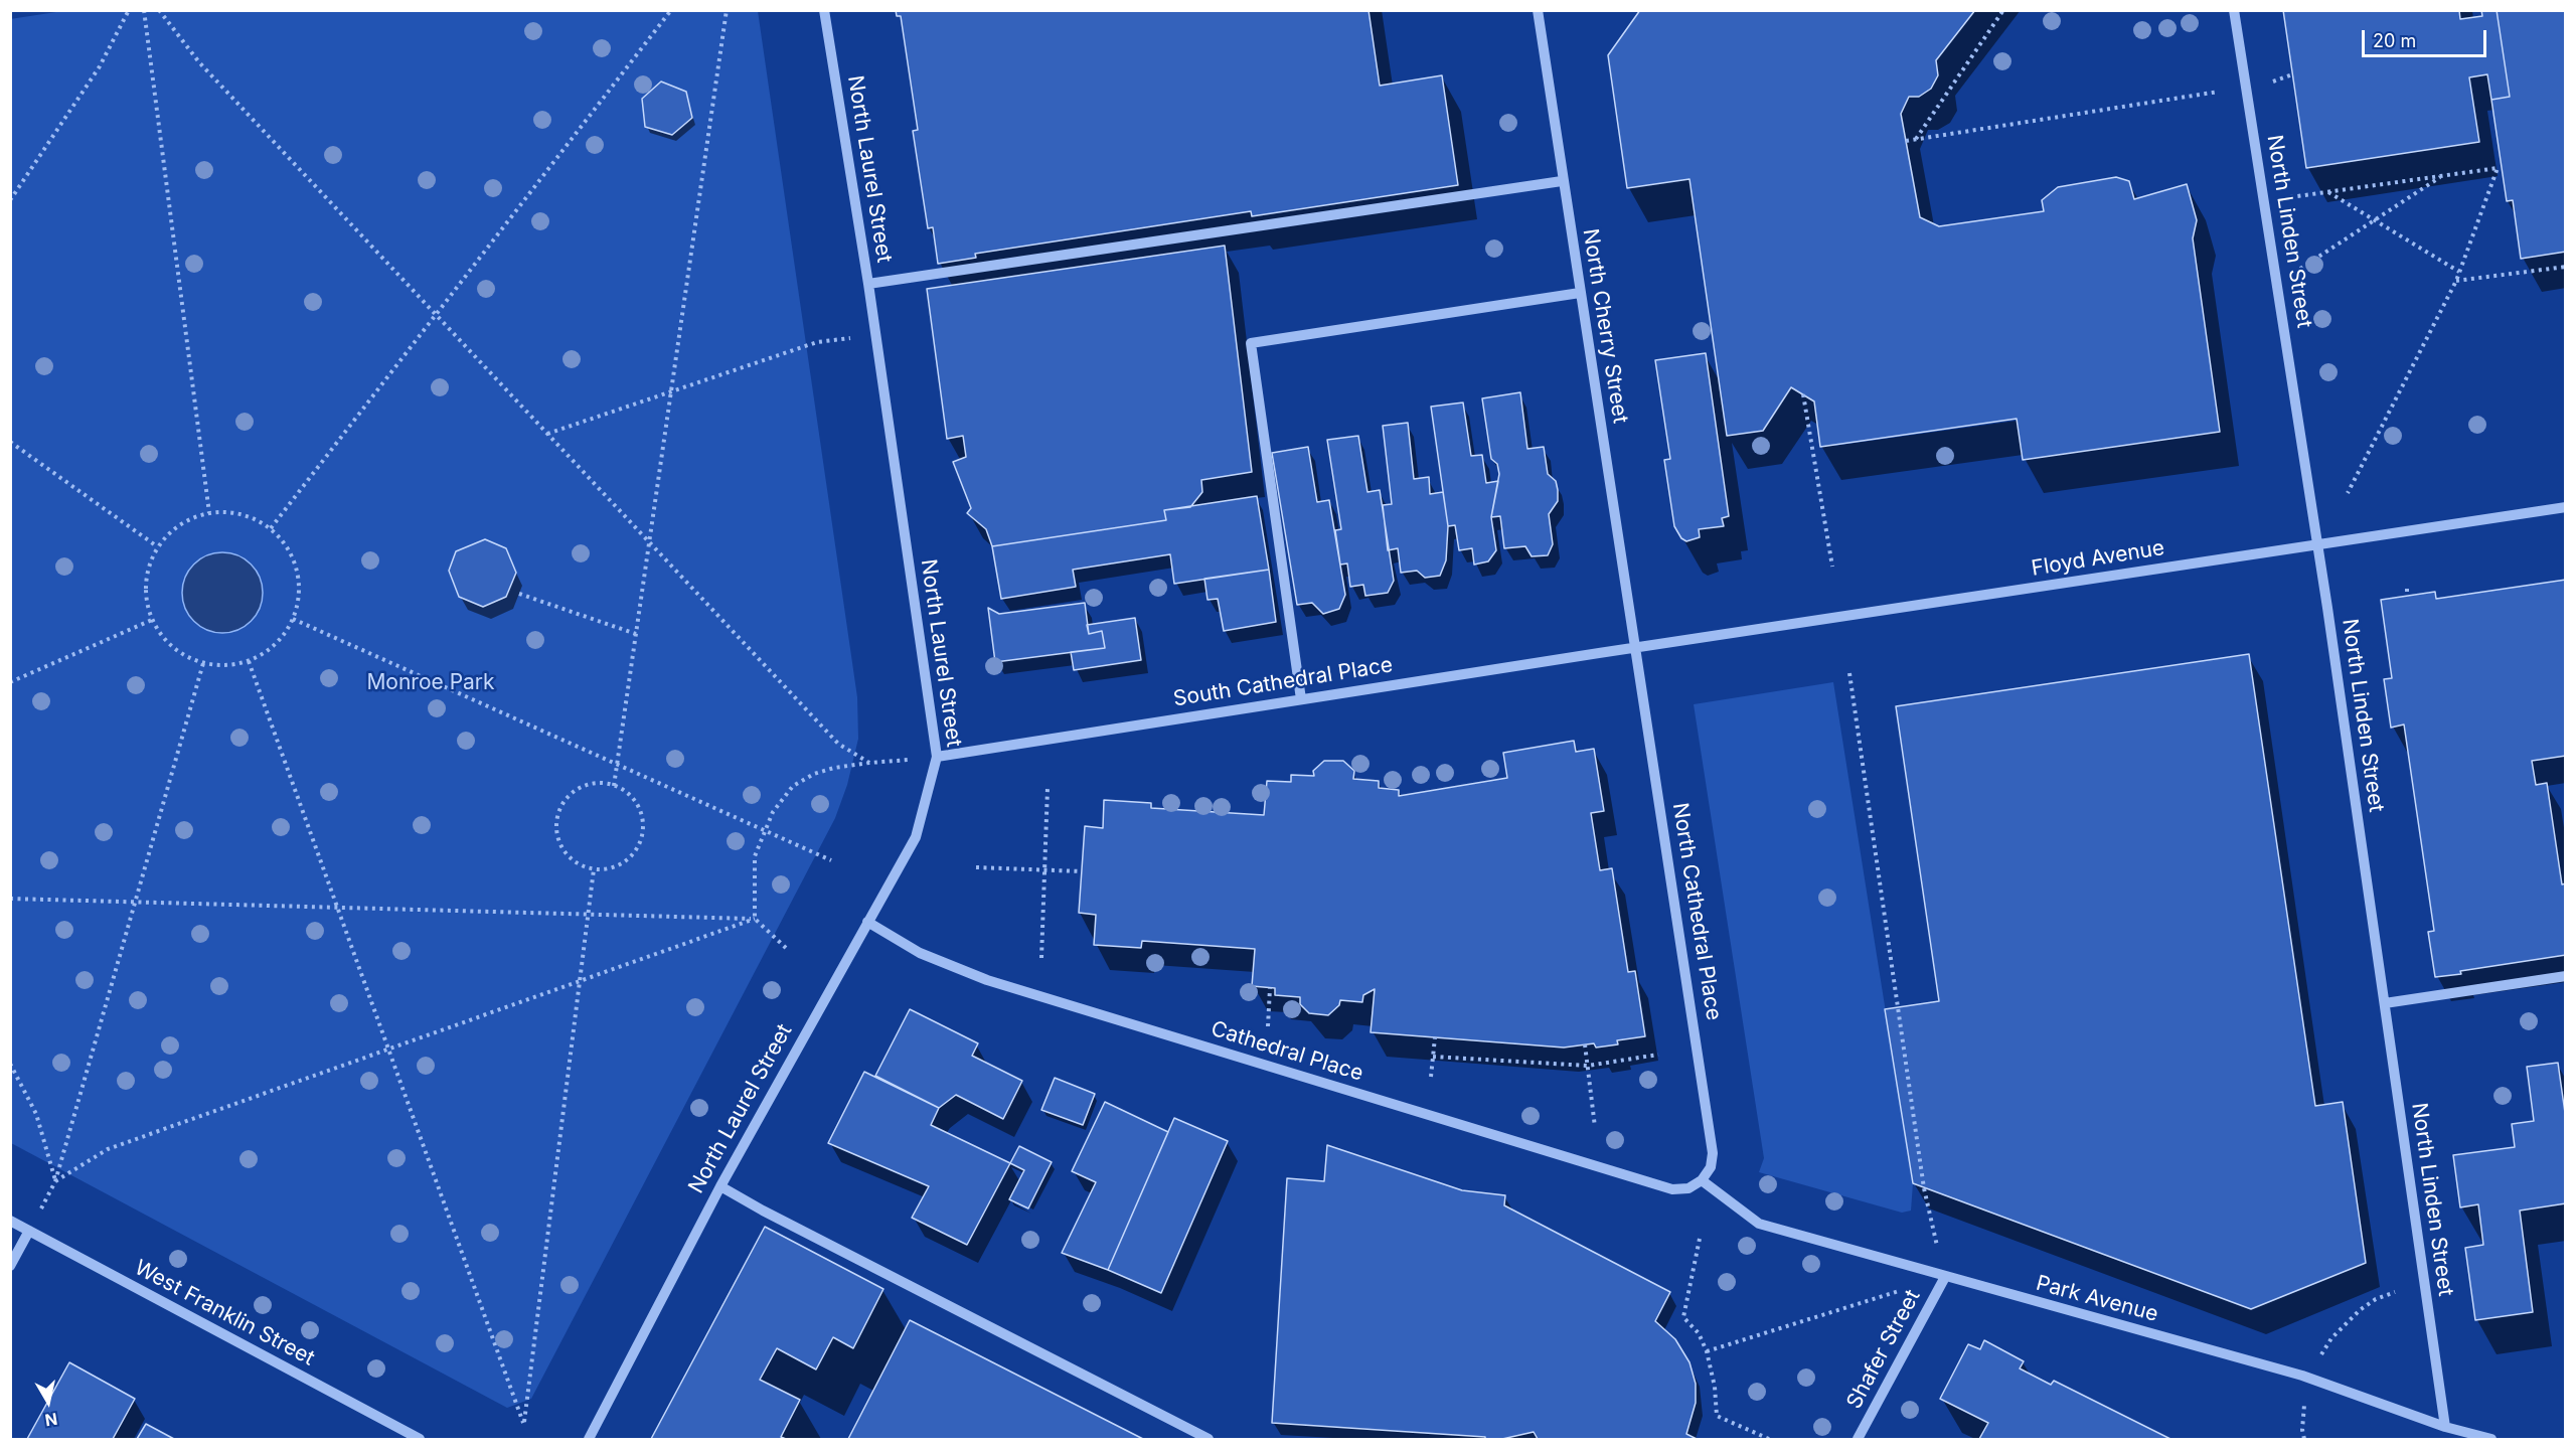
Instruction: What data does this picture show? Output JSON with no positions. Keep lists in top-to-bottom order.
{
  "streets": {
    "street": [
      "North Laurel Street",
      "North Linden Street",
      "North Cherry Street",
      "Floyd Avenue",
      "South Cathedral Place",
      "North Cathedral Place",
      "Cathedral Place",
      "Park Avenue",
      "West Franklin Street",
      "Shafer Street"
    ]
  },
  "crossings": [
    ["North Laurel Street", "South Cathedral Place"],
    ["North Laurel Street", "Cathedral Place"],
    ["North Linden Street", "Floyd Avenue"],
    ["North Linden Street", "Park Avenue"],
    ["North Cherry Street", "Floyd Avenue"],
    ["North Cherry Street", "South Cathedral Place"],
    ["North Cherry Street", "North Cathedral Place"],
    ["Floyd Avenue", "South Cathedral Place"],
    ["Floyd Avenue", "North Cathedral Place"],
    ["South Cathedral Place", "North Cathedral Place"],
    ["North Cathedral Place", "Cathedral Place"],
    ["North Cathedral Place", "Park Avenue"],
    ["Cathedral Place", "Park Avenue"],
    ["Park Avenue", "Shafer Street"]
  ],
  "parks": ["Monroe Park"],
  "scale_bar": "20 m",
  "north": "bottom"
}
